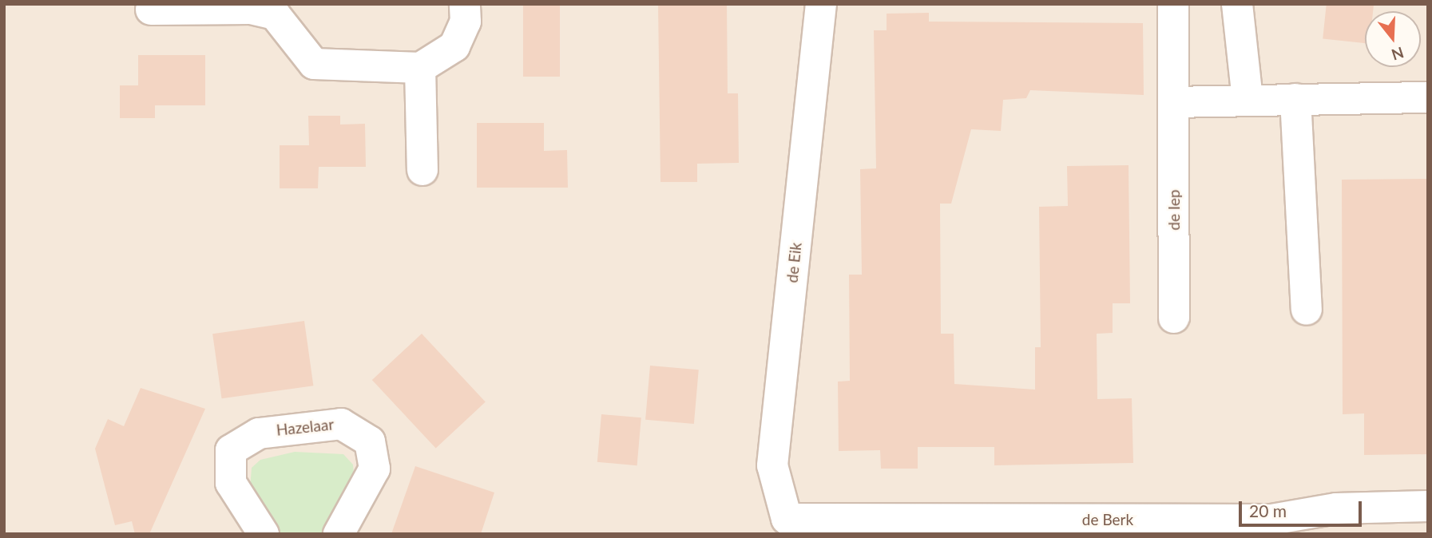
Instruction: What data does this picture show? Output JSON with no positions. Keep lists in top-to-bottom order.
{
  "streets": {
    "street": [
      "de Iep",
      "de Eik",
      "Hazelaar",
      "de Berk"
    ]
  },
  "crossings": [
    ["de Eik", "de Berk"]
  ],
  "scale_bar": "20 m",
  "north": "bottom"
}
